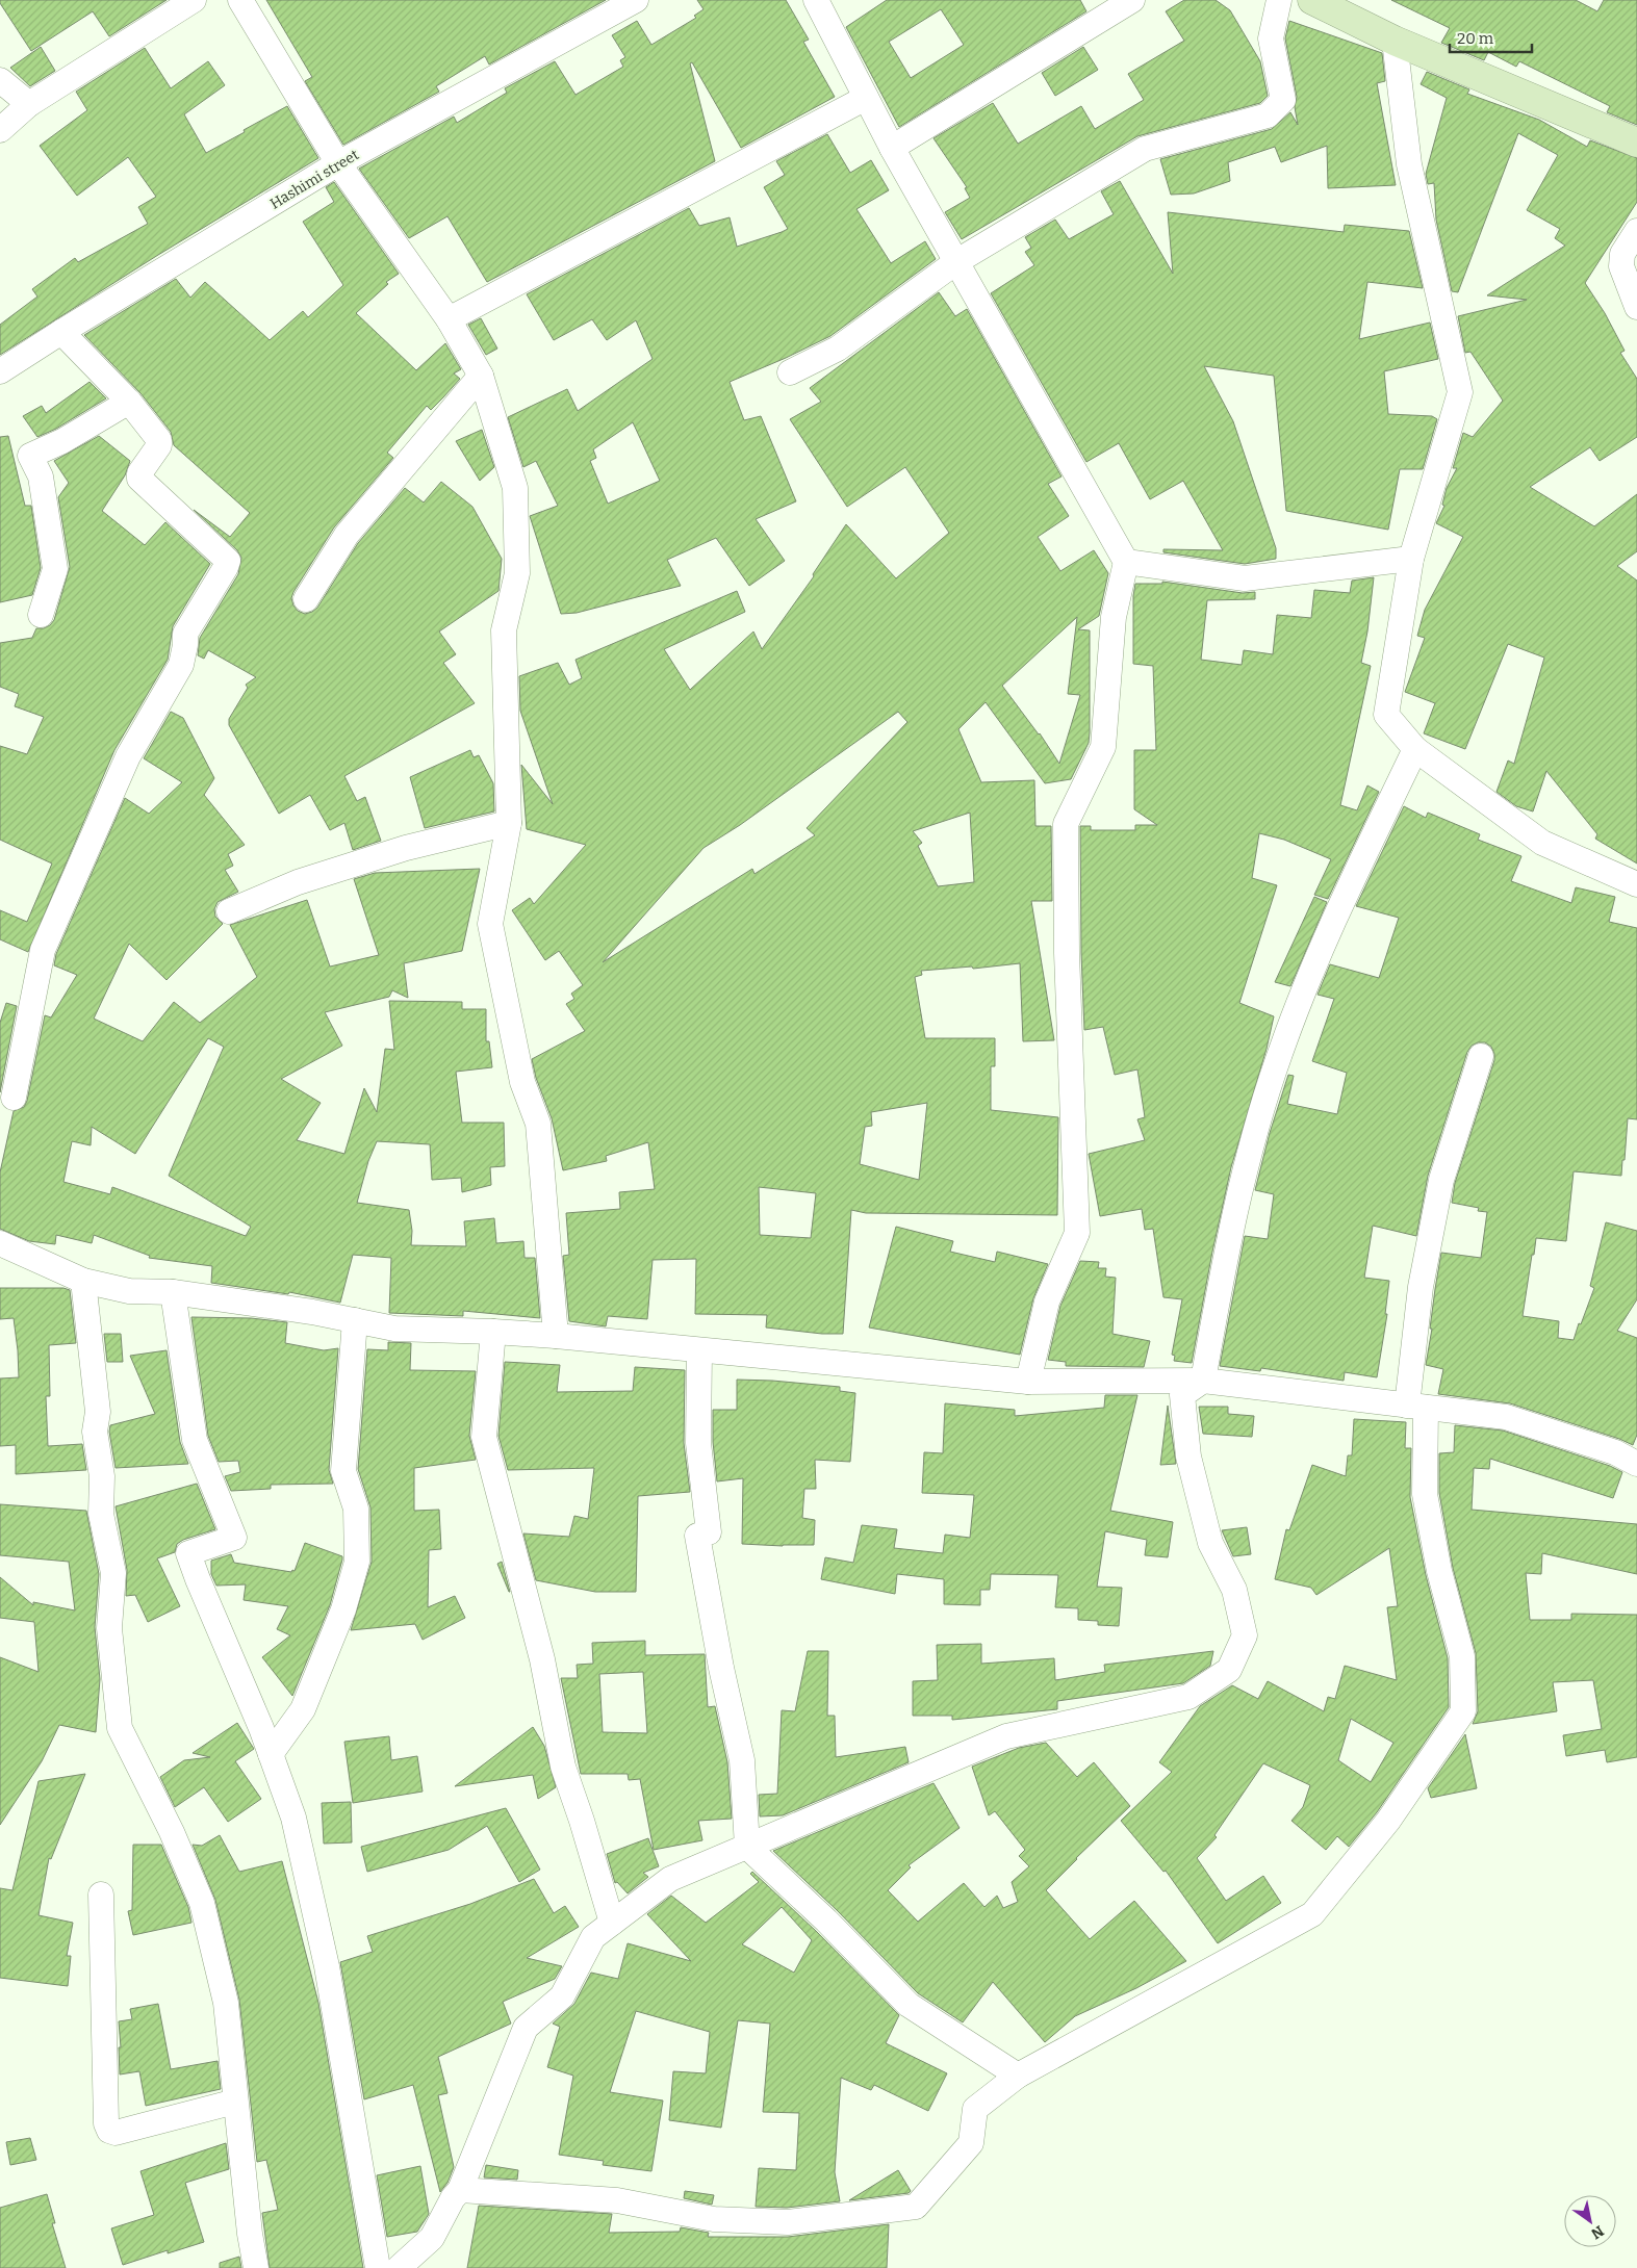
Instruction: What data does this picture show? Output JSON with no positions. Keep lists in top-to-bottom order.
{
  "streets": {
    "street": ["Hashimi street"]
  },
  "scale_bar": "20 m",
  "north": "bottom right"
}
